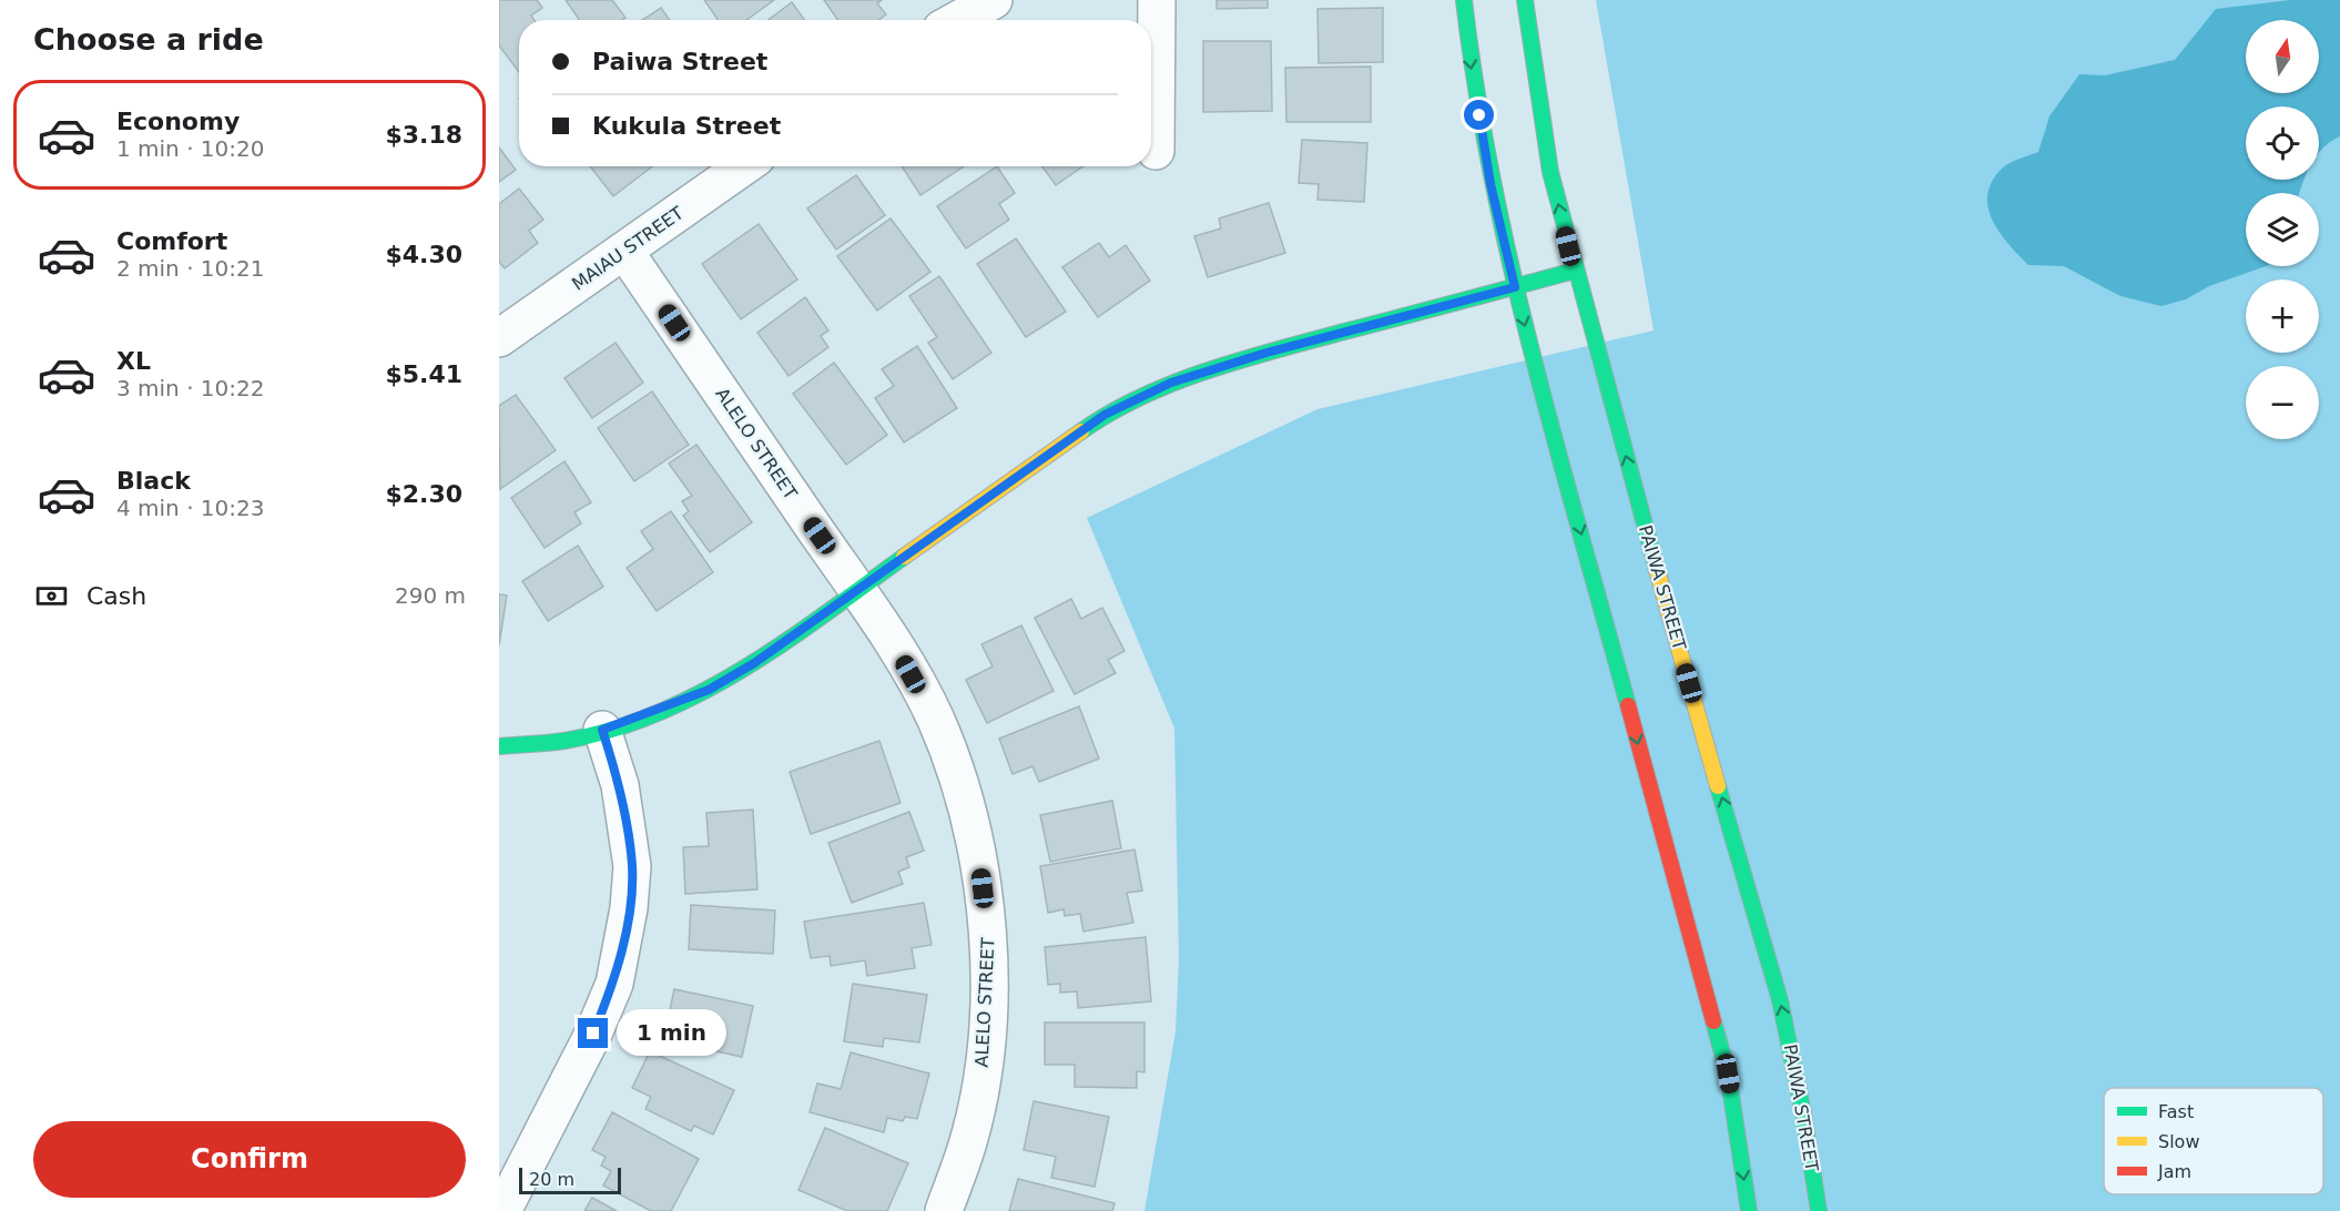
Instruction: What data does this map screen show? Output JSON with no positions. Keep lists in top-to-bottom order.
{
  "streets": {
    "street": ["MAIAU STREET", "ALELO STREET", "PAIWA STREET"]
  },
  "crossings": [
    ["MAIAU STREET", "ALELO STREET"]
  ],
  "legend": ["Fast", "Slow", "Jam"],
  "scale_bar": "20 m",
  "north": "top",
  "page": {
    "heading": "Choose a ride",
    "map_buttons": ["+", "−"],
    "banner": ["Paiwa Street", "Kukula Street"],
    "list": [
      {
        "name": "Economy",
        "note": "1 min · 10:20",
        "value": "$3.18"
      },
      {
        "name": "Comfort",
        "note": "2 min · 10:21",
        "value": "$4.30"
      },
      {
        "name": "XL",
        "note": "3 min · 10:22",
        "value": "$5.41"
      },
      {
        "name": "Black",
        "note": "4 min · 10:23",
        "value": "$2.30"
      }
    ],
    "pay": ["Cash", "290 m"],
    "bubble": "1 min",
    "buttons": "Confirm",
    "scale": "20 m"
  }
}
